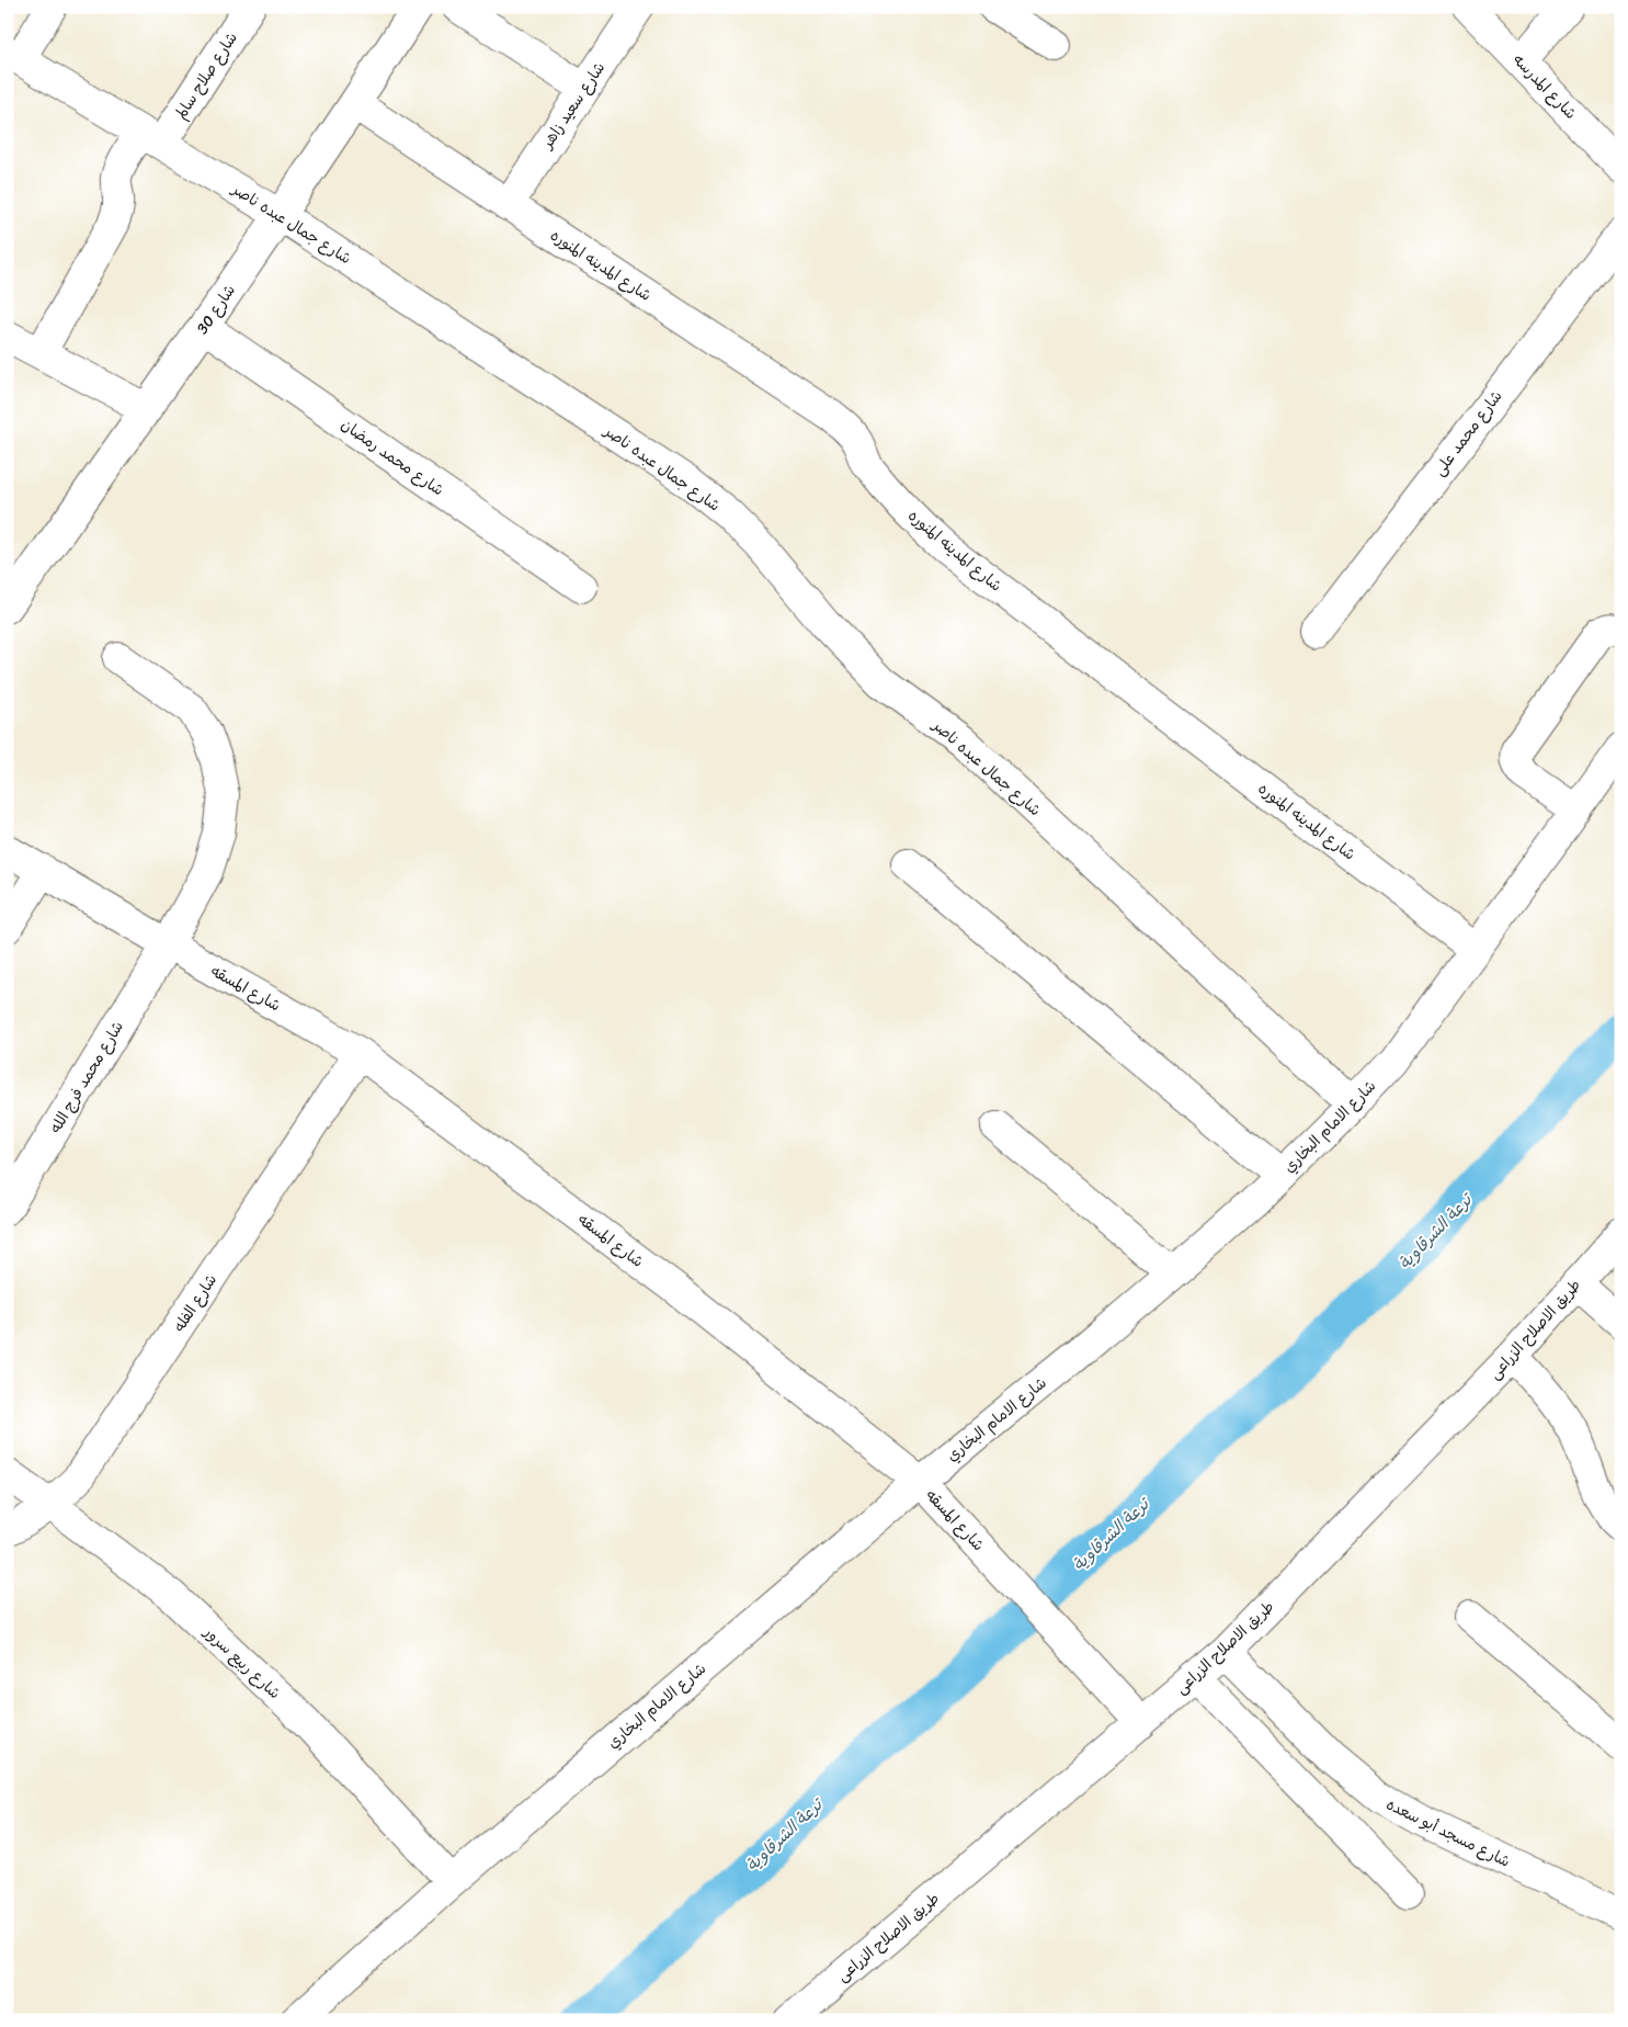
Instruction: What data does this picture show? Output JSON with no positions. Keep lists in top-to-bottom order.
{
  "streets": {
    "street": [
      "شارع صلاح سالم",
      "شارع المدرسه",
      "شارع سعيد زاهر",
      "شارع جمال عبده ناصر",
      "شارع المدينه المنوره",
      "شارع 30",
      "شارع محمد على",
      "شارع محمد رمضان",
      "شارع المسقه",
      "شارع محمد فرج الله",
      "شارع الامام البخاري",
      "شارع الفله",
      "طريق الاصلاح الزراعى",
      "شارع ربيع سرور",
      "شارع مسجد أبو سعده"
    ]
  },
  "crossings": [
    ["شارع صلاح سالم", "شارع جمال عبده ناصر"],
    ["شارع سعيد زاهر", "شارع المدينه المنوره"],
    ["شارع جمال عبده ناصر", "شارع 30"],
    ["شارع جمال عبده ناصر", "شارع الامام البخاري"],
    ["شارع المدينه المنوره", "شارع 30"],
    ["شارع المدينه المنوره", "شارع الامام البخاري"],
    ["شارع 30", "شارع محمد رمضان"],
    ["شارع المسقه", "شارع محمد فرج الله"],
    ["شارع المسقه", "شارع الامام البخاري"],
    ["شارع المسقه", "شارع الفله"],
    ["شارع المسقه", "طريق الاصلاح الزراعى"],
    ["شارع الامام البخاري", "شارع ربيع سرور"],
    ["شارع الفله", "شارع ربيع سرور"],
    ["طريق الاصلاح الزراعى", "شارع مسجد أبو سعده"]
  ],
  "water": ["ترعة الشرقاوية"]
}
